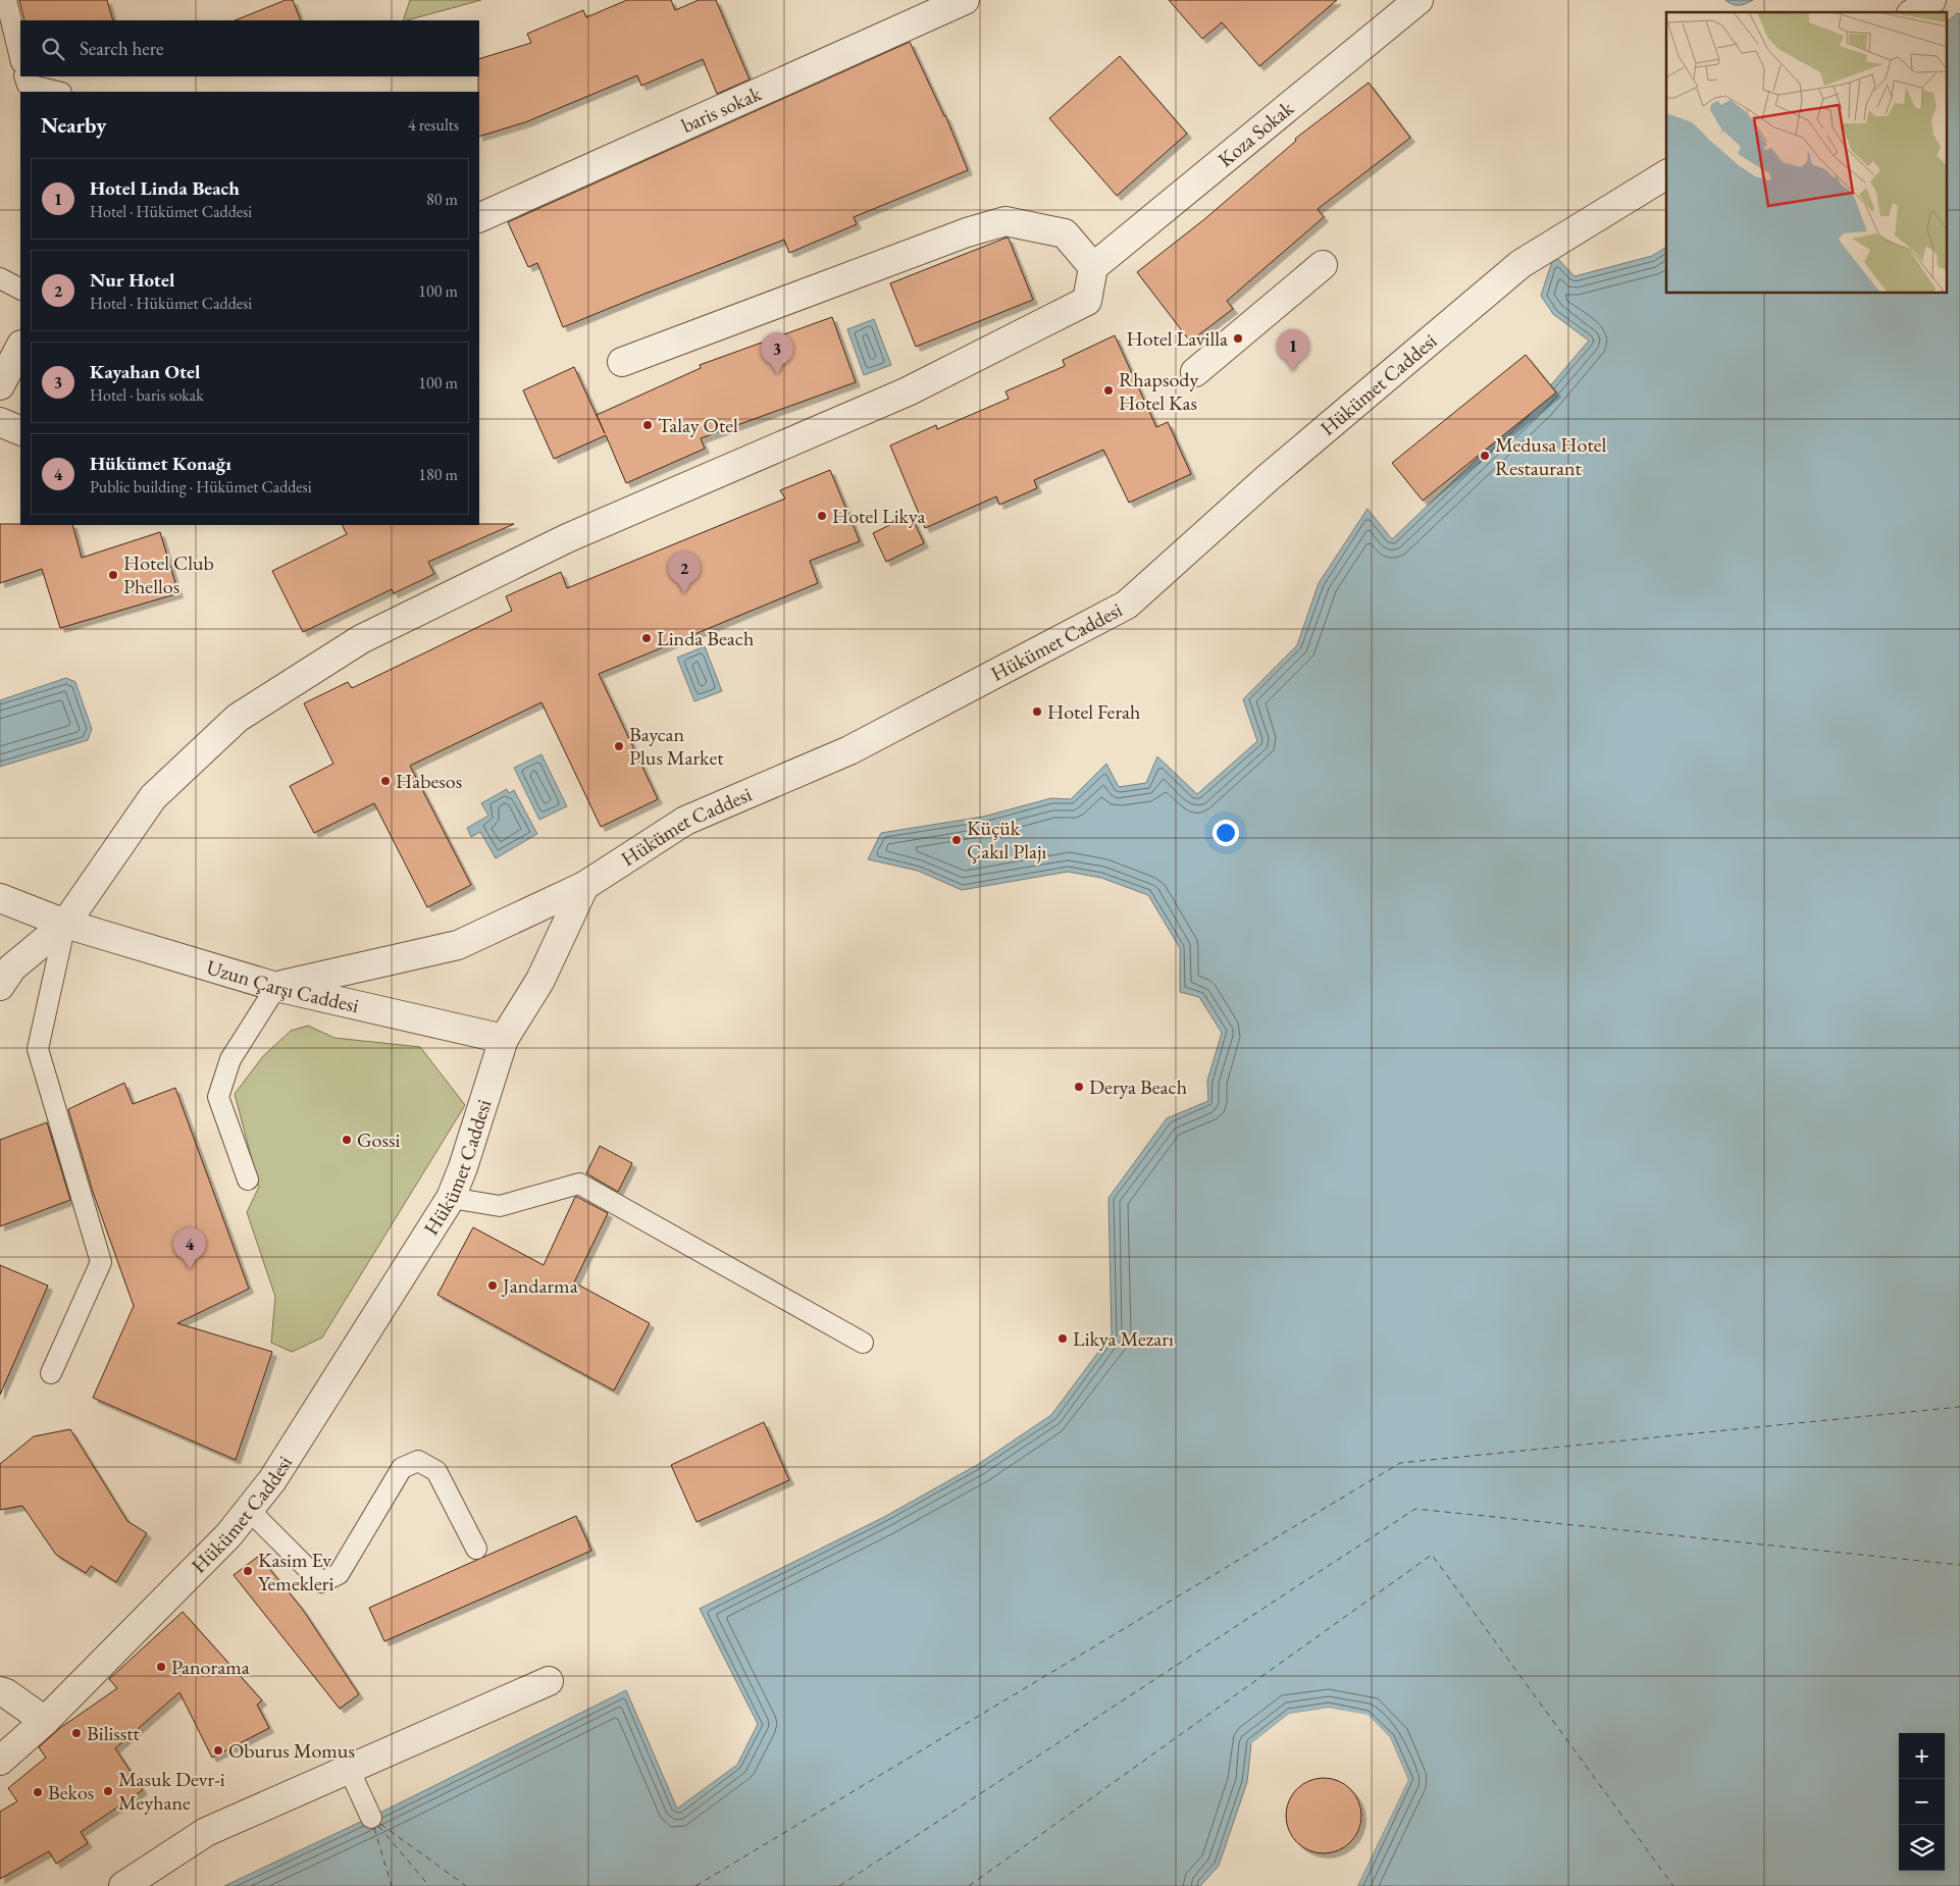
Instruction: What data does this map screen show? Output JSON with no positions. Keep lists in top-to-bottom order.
{
  "streets": {
    "street": [
      "baris sokak",
      "Koza Sokak",
      "Hükümet Caddesi",
      "Uzun Çarşı Caddesi"
    ]
  },
  "crossings": [
    ["Hükümet Caddesi", "Uzun Çarşı Caddesi"]
  ],
  "places": [
    "Hotel Lavilla",
    "Rhapsody Hotel Kas",
    "Talay Otel",
    "Medusa Hotel Restaurant",
    "Hotel Likya",
    "Hotel Club Phellos",
    "Linda Beach",
    "Hotel Ferah",
    "Baycan Plus Market",
    "Habesos",
    "Küçük Çakıl Plajı",
    "Derya Beach",
    "Gossi",
    "Jandarma",
    "Likya Mezarı",
    "Kasim Ev Yemekleri",
    "Panorama",
    "Bilisstt",
    "Oburus Momus",
    "Masuk Devr-i Meyhane",
    "Bekos"
  ],
  "page": {
    "search": "Search here",
    "heading": ["Nearby", "4 results"],
    "list": [
      {
        "mark": "1",
        "name": "Hotel Linda Beach",
        "note": "Hotel · Hükümet Caddesi",
        "value": "80 m"
      },
      {
        "mark": "2",
        "name": "Nur Hotel",
        "note": "Hotel · Hükümet Caddesi",
        "value": "100 m"
      },
      {
        "mark": "3",
        "name": "Kayahan Otel",
        "note": "Hotel · baris sokak",
        "value": "100 m"
      },
      {
        "mark": "4",
        "name": "Hükümet Konağı",
        "note": "Public building · Hükümet Caddesi",
        "value": "180 m"
      }
    ],
    "pins": [
      "1",
      "3",
      "2",
      "4"
    ],
    "map_buttons": ["+", "−"]
  }
}
